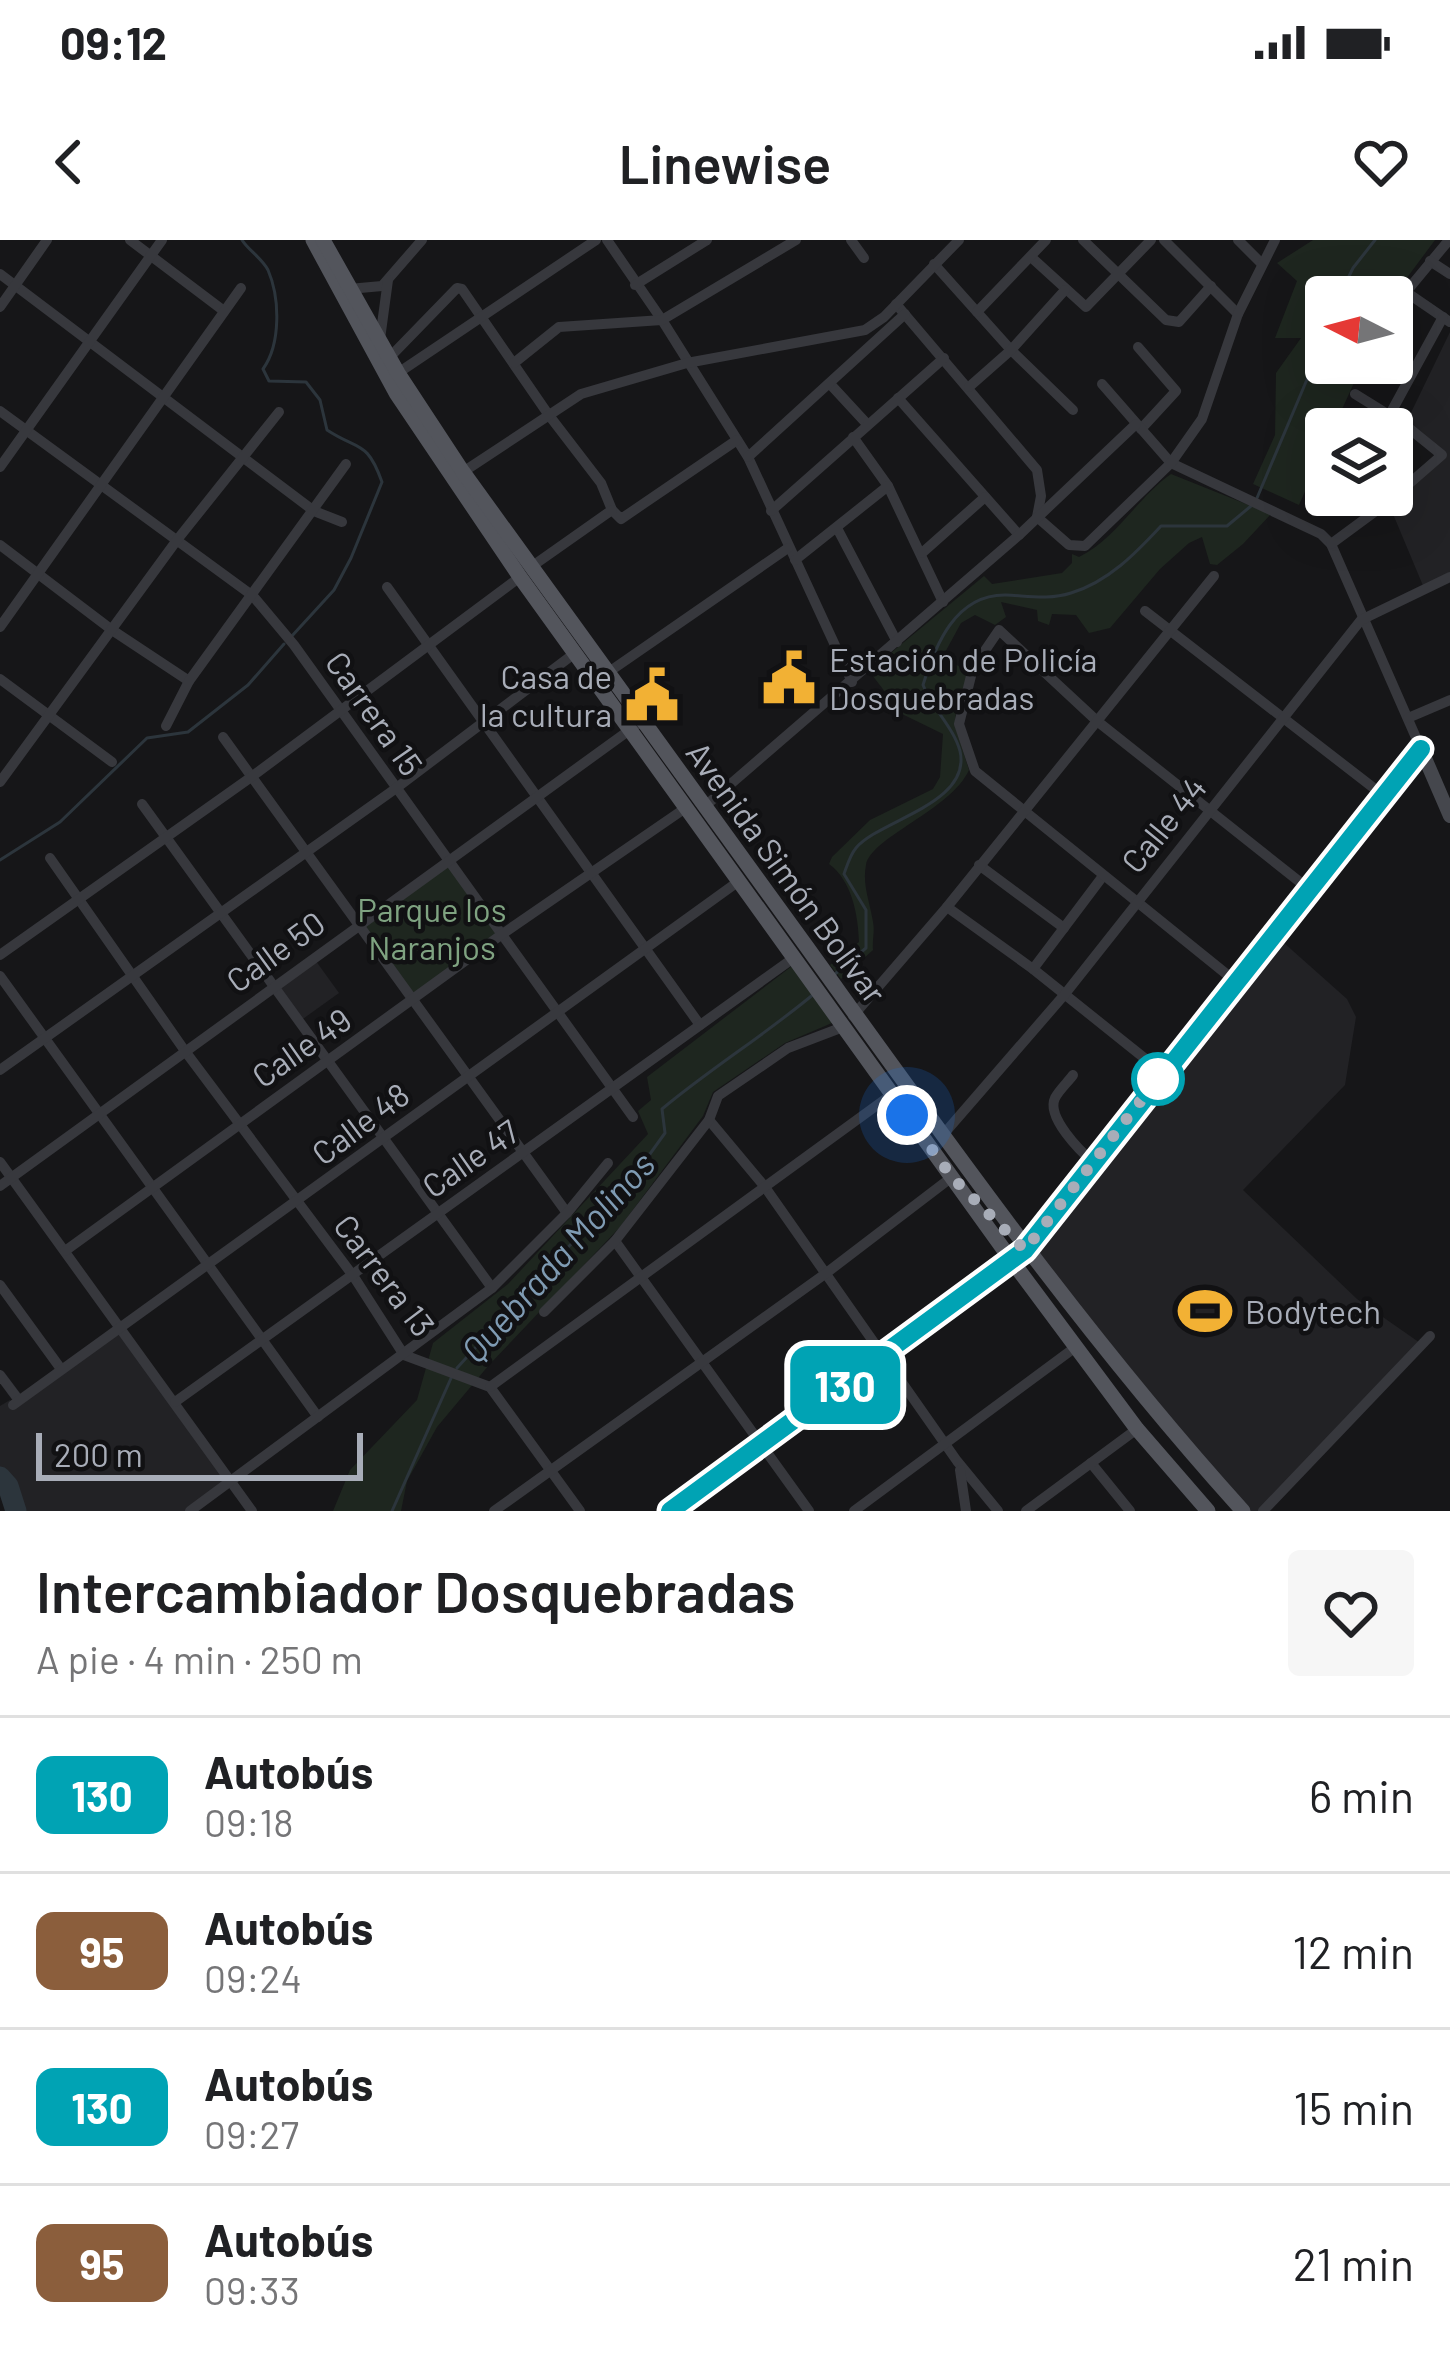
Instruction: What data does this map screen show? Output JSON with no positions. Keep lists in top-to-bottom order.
{
  "streets": {
    "main road": ["Avenida Simón Bolívar"],
    "street": [
      "Carrera 15",
      "Calle 44",
      "Calle 50",
      "Calle 49",
      "Calle 48",
      "Calle 47",
      "Carrera 13"
    ]
  },
  "crossings": [
    ["Carrera 15", "Calle 50"],
    ["Carrera 15", "Calle 49"],
    ["Carrera 15", "Calle 48"],
    ["Carrera 15", "Calle 47"],
    ["Calle 44", "Avenida Simón Bolívar"],
    ["Avenida Simón Bolívar", "Calle 50"],
    ["Avenida Simón Bolívar", "Calle 49"],
    ["Avenida Simón Bolívar", "Calle 48"],
    ["Avenida Simón Bolívar", "Calle 47"],
    ["Calle 50", "Carrera 13"],
    ["Calle 49", "Carrera 13"],
    ["Calle 48", "Carrera 13"],
    ["Calle 47", "Carrera 13"]
  ],
  "water": ["Quebrada Molinos"],
  "parks": ["Parque los Naranjos"],
  "places": {
    "public building": ["Estación de Policía Dosquebradas", "Casa de la cultura"],
    "sports": ["Bodytech"]
  },
  "lines": ["bus line 130"],
  "scale_bar": "200 m",
  "north": "left",
  "page": {
    "status": "09:12",
    "header": "Linewise",
    "on_map": "130",
    "scale": "200 m",
    "heading": ["Intercambiador Dosquebradas", "A pie · 4 min · 250 m"],
    "list": [
      {
        "mark": "130",
        "name": "Autobús",
        "note": "09:18",
        "value": "6 min"
      },
      {
        "mark": "95",
        "name": "Autobús",
        "note": "09:24",
        "value": "12 min"
      },
      {
        "mark": "130",
        "name": "Autobús",
        "note": "09:27",
        "value": "15 min"
      },
      {
        "mark": "95",
        "name": "Autobús",
        "note": "09:33",
        "value": "21 min"
      }
    ]
  }
}
